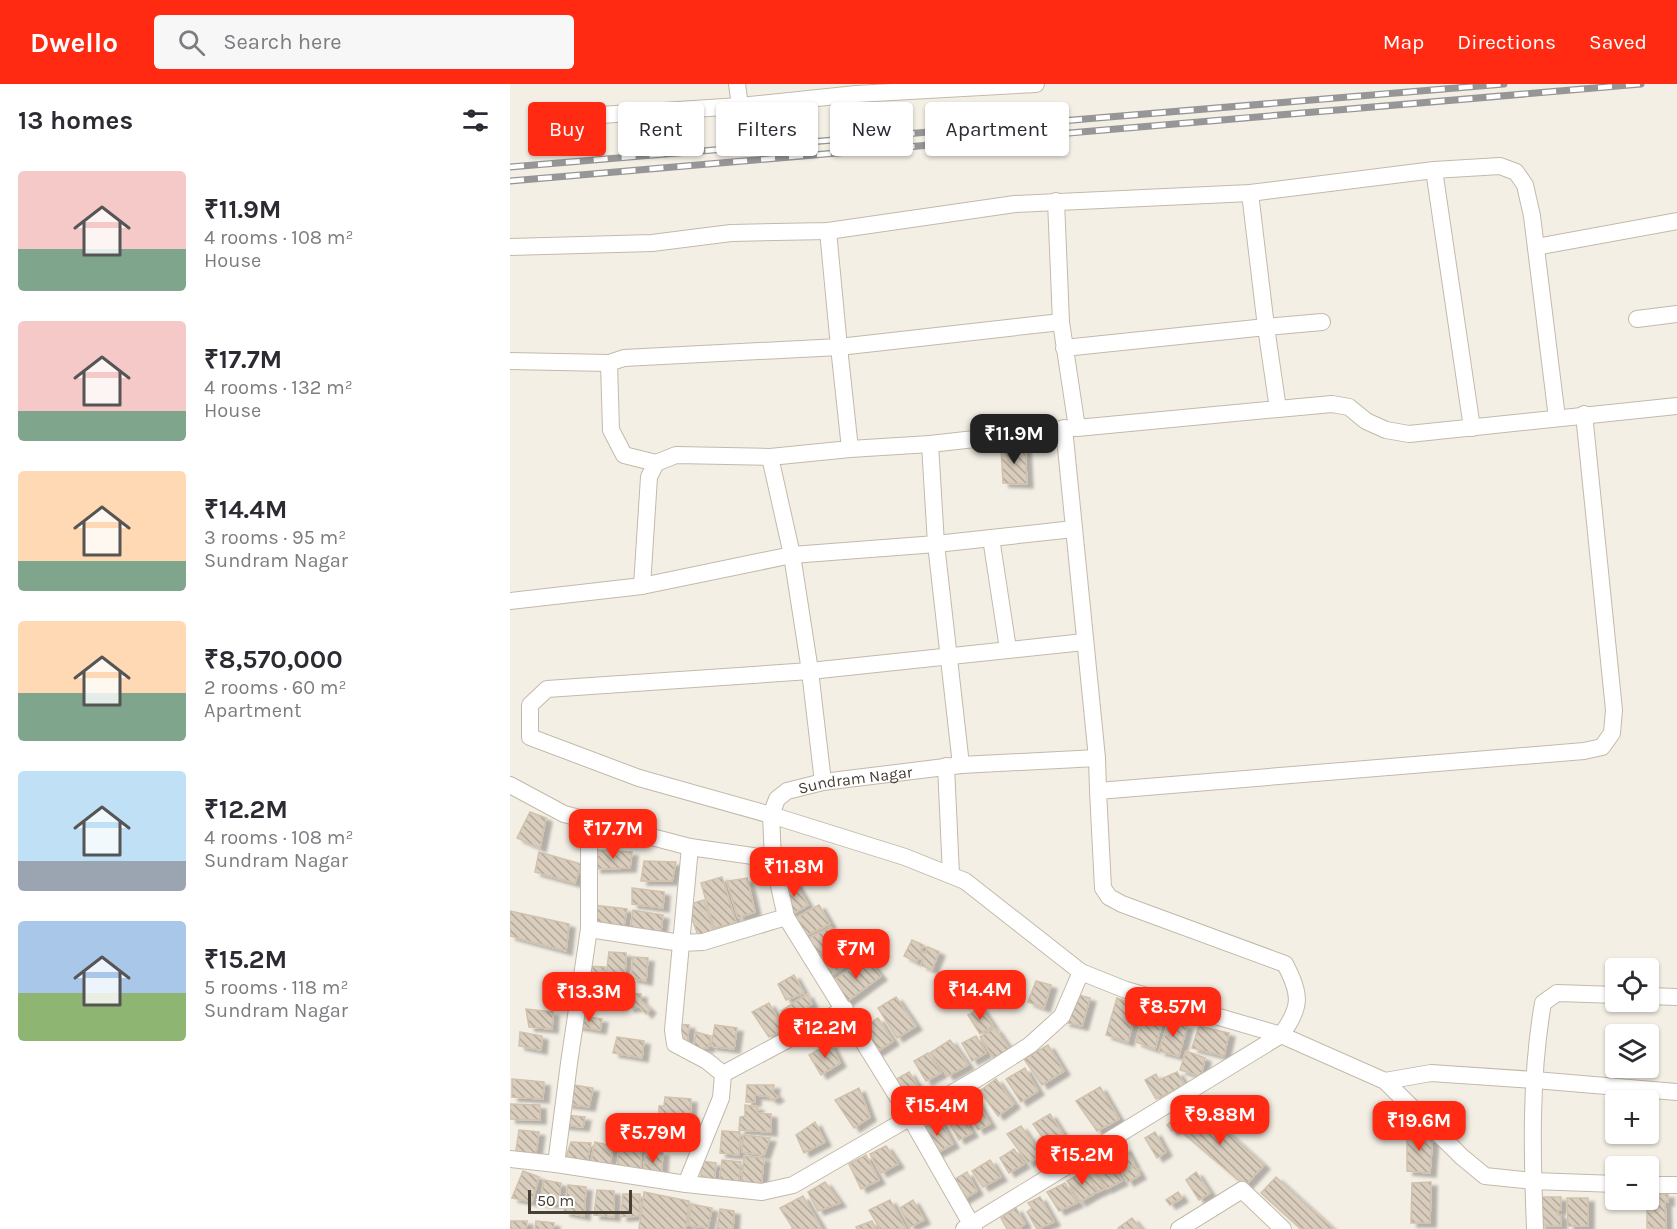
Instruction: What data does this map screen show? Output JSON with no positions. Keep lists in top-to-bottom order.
{
  "streets": {
    "street": ["Sundram Nagar"]
  },
  "scale_bar": "50 m",
  "page": {
    "header": "Dwello",
    "search": "Search here",
    "nav": ["Map", "Directions", "Saved"],
    "heading": "13 homes",
    "chip": [
      "Buy",
      "Rent",
      "Filters",
      "New",
      "Apartment"
    ],
    "list": [
      {
        "name": "₹11.9M",
        "note": "4 rooms · 108 m² · House"
      },
      {
        "name": "₹17.7M",
        "note": "4 rooms · 132 m² · House"
      },
      {
        "name": "₹14.4M",
        "note": "3 rooms · 95 m² · Sundram Nagar"
      },
      {
        "name": "₹8,570,000",
        "note": "2 rooms · 60 m² · Apartment"
      },
      {
        "name": "₹12.2M",
        "note": "4 rooms · 108 m² · Sundram Nagar"
      },
      {
        "name": "₹15.2M",
        "note": "5 rooms · 118 m² · Sundram Nagar"
      }
    ],
    "price": [
      "₹11.9M",
      "₹17.7M",
      "₹11.8M",
      "₹7M",
      "₹14.4M",
      "₹13.3M",
      "₹8.57M",
      "₹12.2M",
      "₹15.4M",
      "₹9.88M",
      "₹19.6M",
      "₹5.79M",
      "₹15.2M"
    ],
    "map_buttons": ["+", "−"],
    "scale": "50 m"
  }
}
